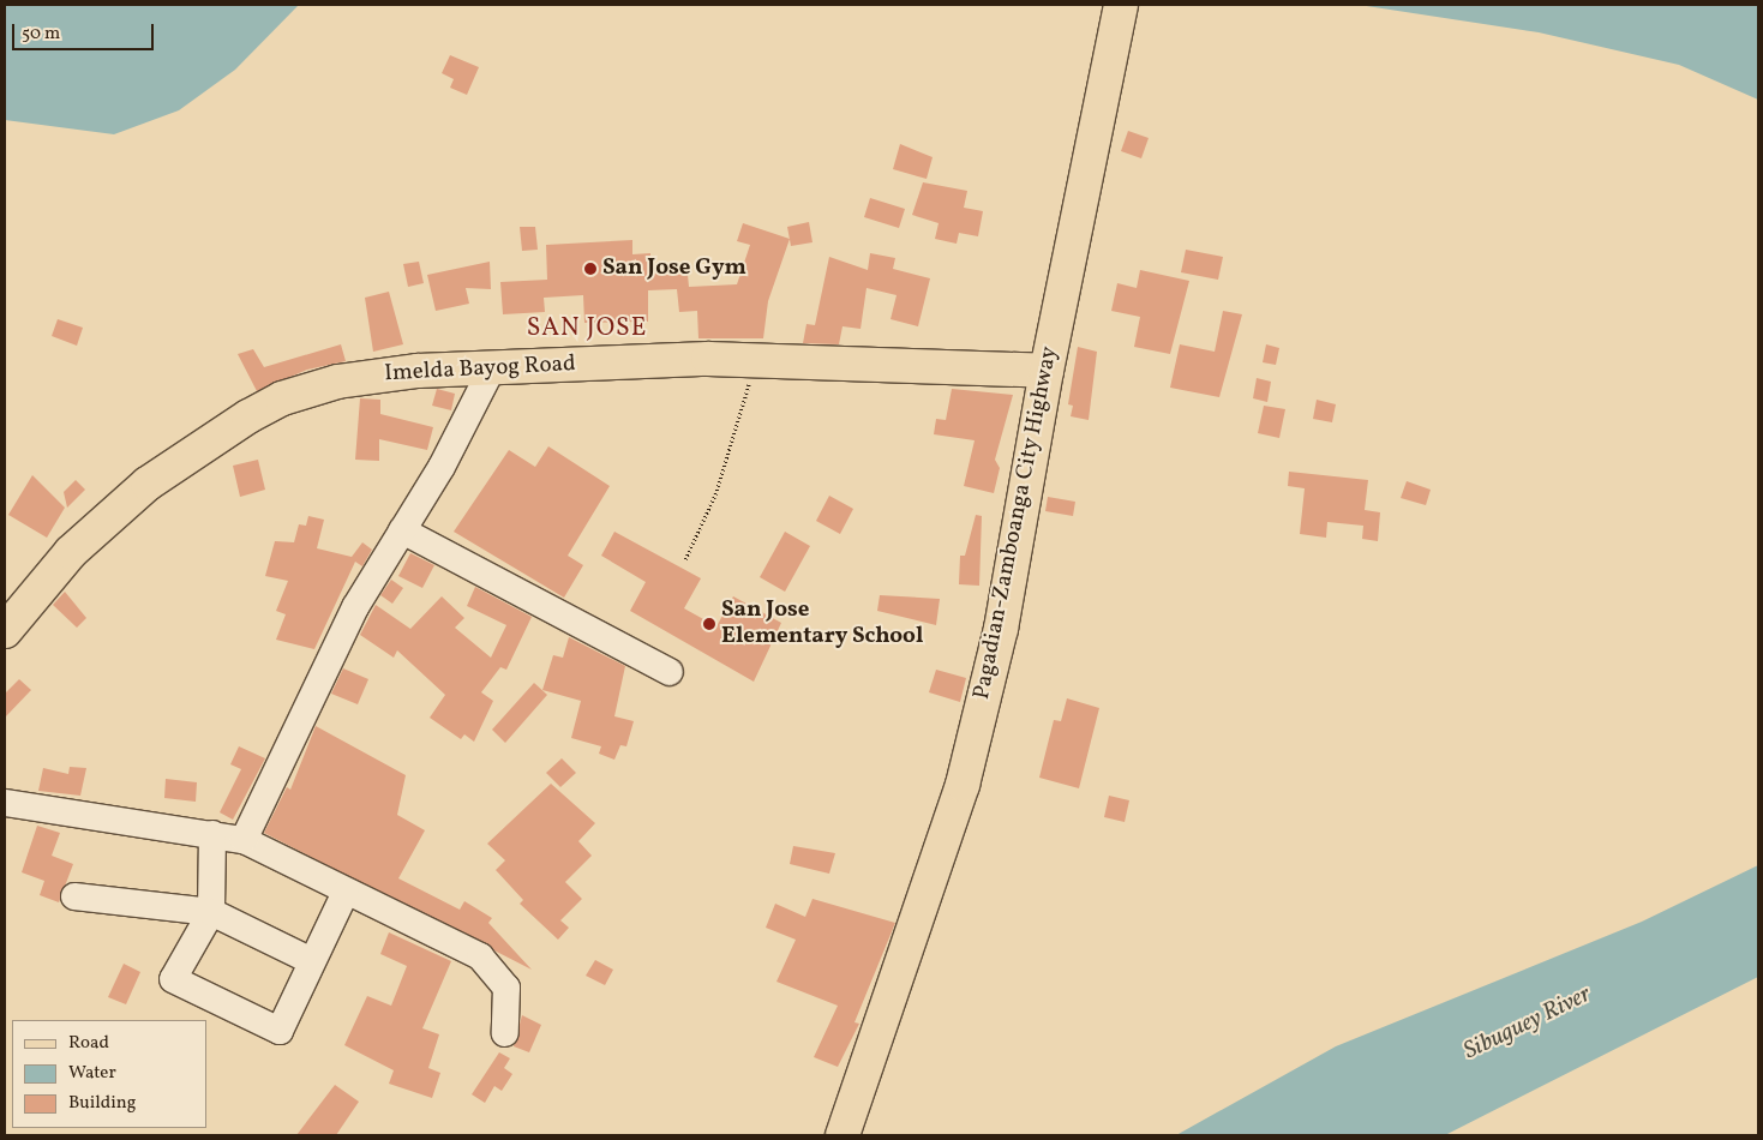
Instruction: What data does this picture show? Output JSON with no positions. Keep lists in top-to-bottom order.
{
  "streets": {
    "main road": ["Imelda Bayog Road", "Pagadian-Zamboanga City Highway"]
  },
  "crossings": [
    ["Imelda Bayog Road", "Pagadian-Zamboanga City Highway"]
  ],
  "districts": ["SAN JOSE"],
  "water": ["Sibuguey River"],
  "places": ["San Jose Gym", "San Jose Elementary School"],
  "legend": ["Road", "Water", "Building"],
  "scale_bar": "50 m"
}
